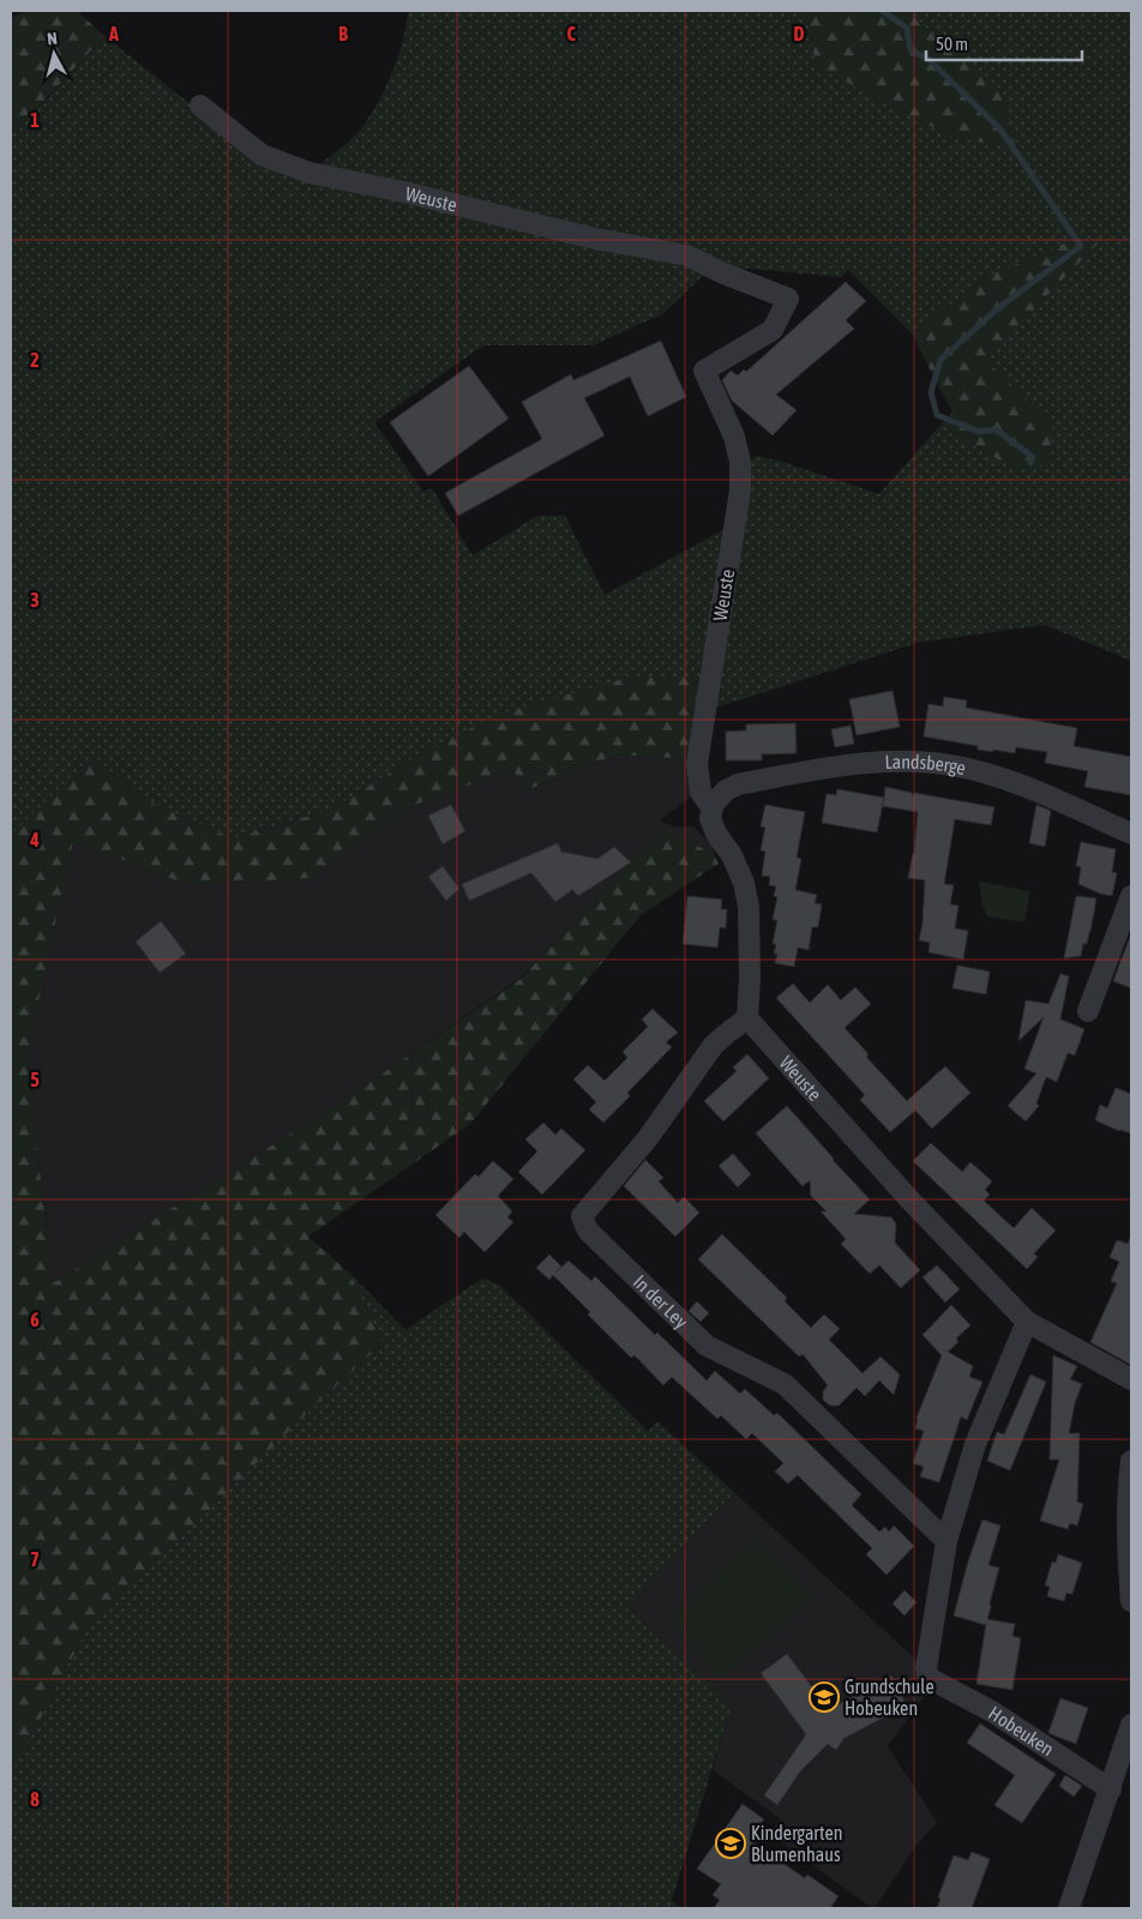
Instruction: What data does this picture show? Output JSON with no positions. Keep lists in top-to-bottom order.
{
  "streets": {
    "street": [
      "Weuste",
      "Landsberge",
      "In der Ley",
      "Hobeuken"
    ]
  },
  "crossings": [
    ["Weuste", "Landsberge"],
    ["Weuste", "In der Ley"],
    ["In der Ley", "Hobeuken"]
  ],
  "places": {
    "school or university": ["Grundschule Hobeuken", "Kindergarten Blumenhaus"]
  },
  "scale_bar": "50 m",
  "north": "top",
  "grid": {
    "columns": [
      "A",
      "B",
      "C",
      "D"
    ],
    "rows": [
      "1",
      "2",
      "3",
      "4",
      "5",
      "6",
      "7",
      "8"
    ]
  }
}
